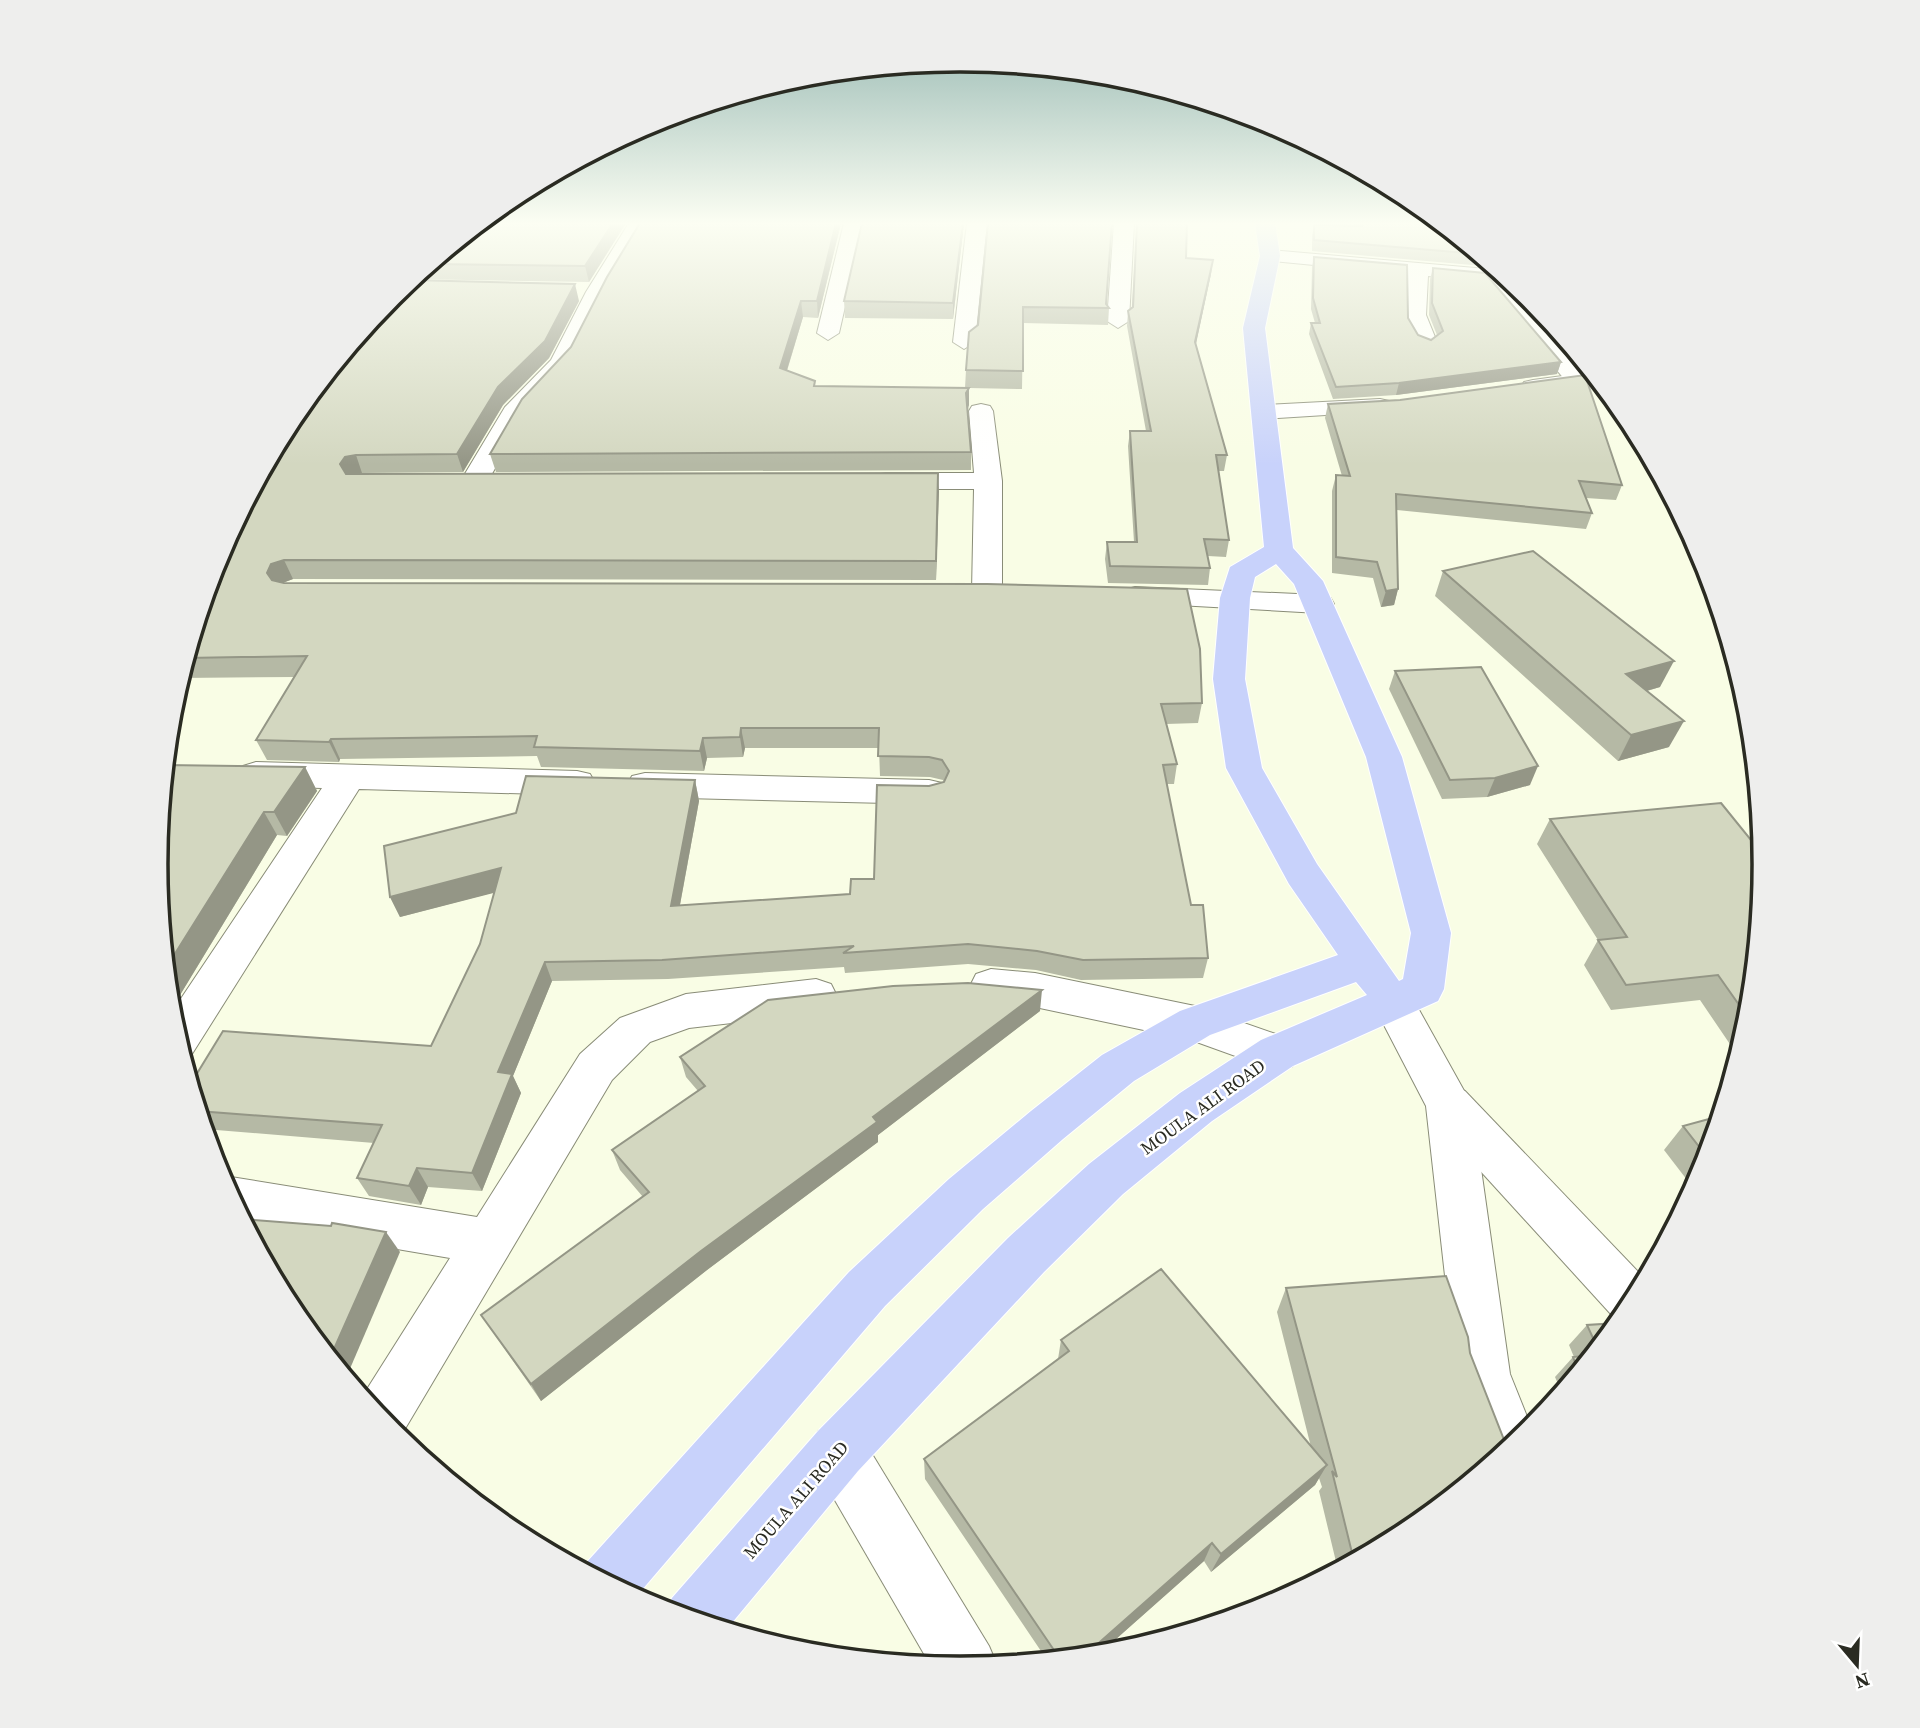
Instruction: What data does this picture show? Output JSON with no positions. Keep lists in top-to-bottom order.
{
  "streets": {
    "main road": ["MOULA ALI ROAD"]
  },
  "north": "bottom"
}
